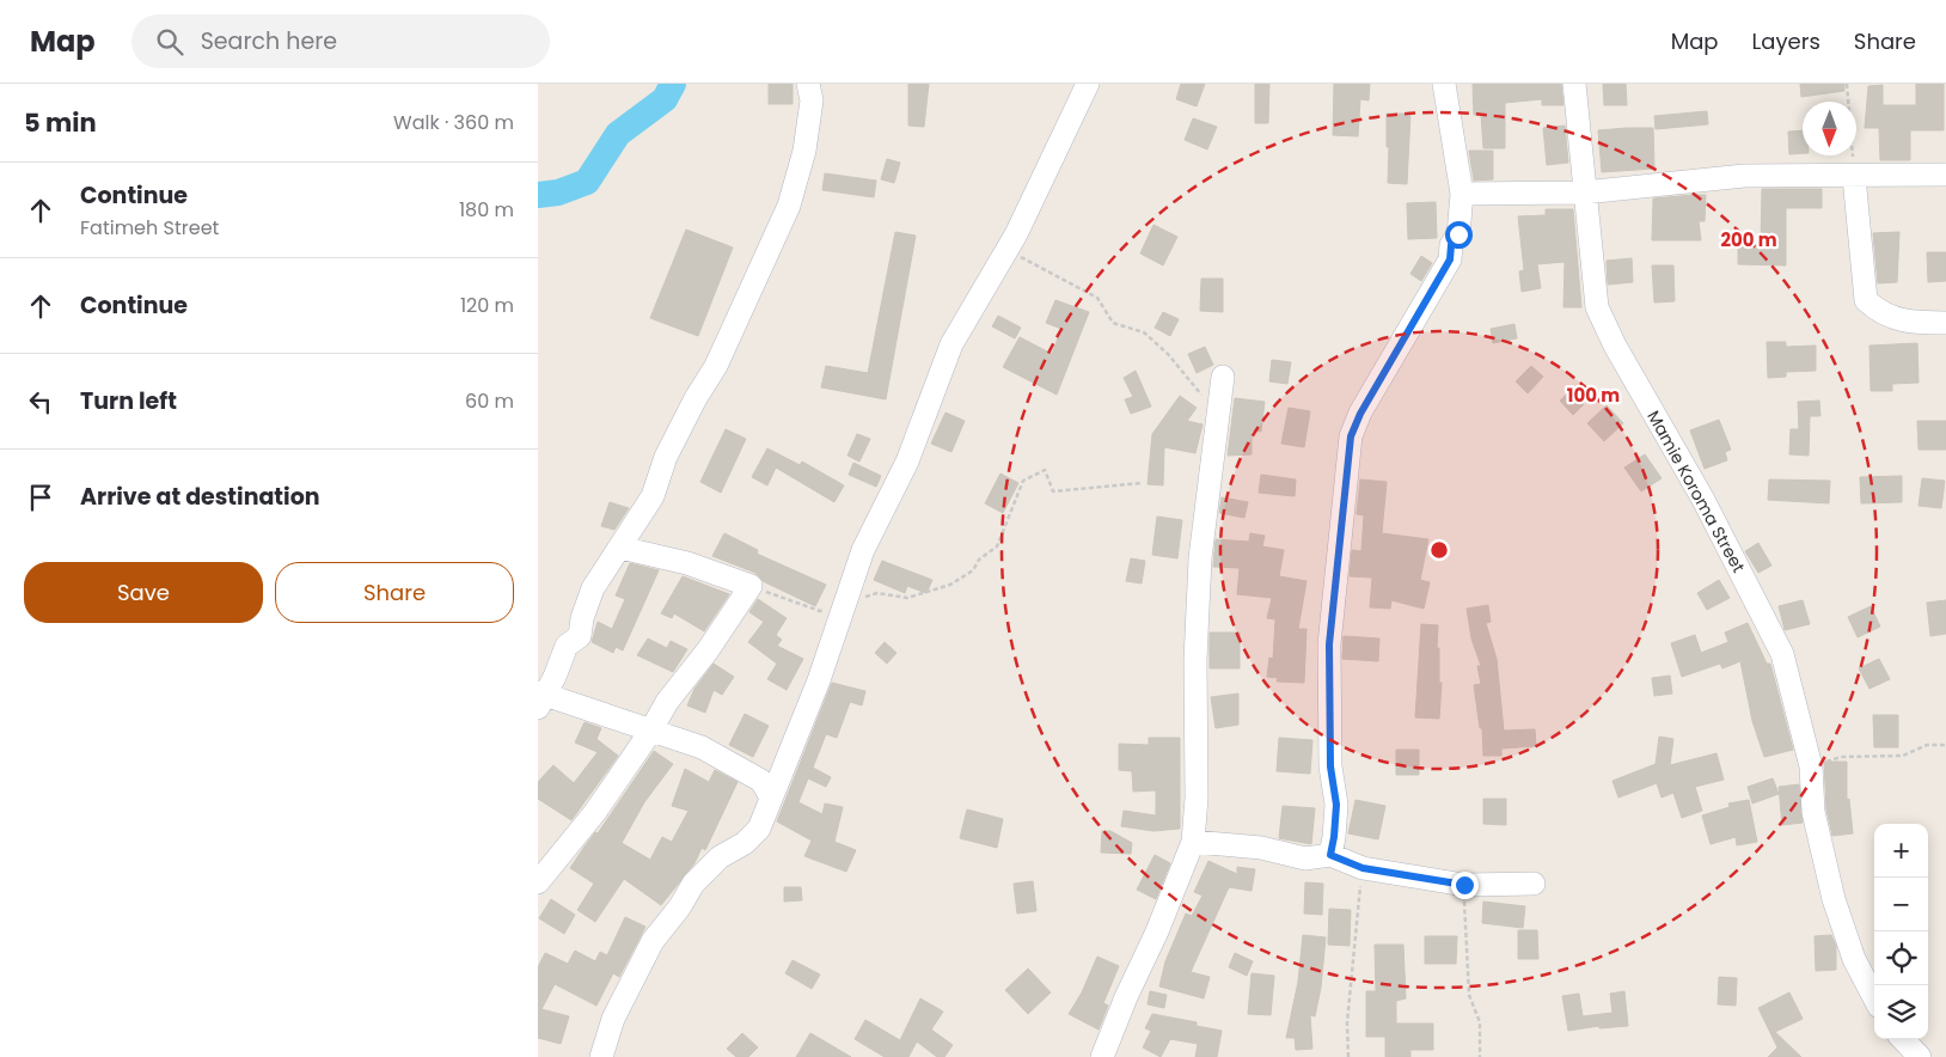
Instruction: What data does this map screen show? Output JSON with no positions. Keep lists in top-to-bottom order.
{
  "streets": {
    "street": ["Mamie Koroma Street"]
  },
  "north": "bottom",
  "page": {
    "header": "Map",
    "search": "Search here",
    "nav": ["Map", "Layers", "Share"],
    "heading": ["5 min", "Walk · 360 m"],
    "list": [
      ["Continue", "Fatimeh Street", "180 m"],
      ["Continue", "120 m"],
      ["Turn left", "60 m"],
      "Arrive at destination"
    ],
    "buttons": ["Save", "Share"],
    "map_buttons": ["+", "−"]
  },
  "rings": ["200 m", "100 m"]
}
